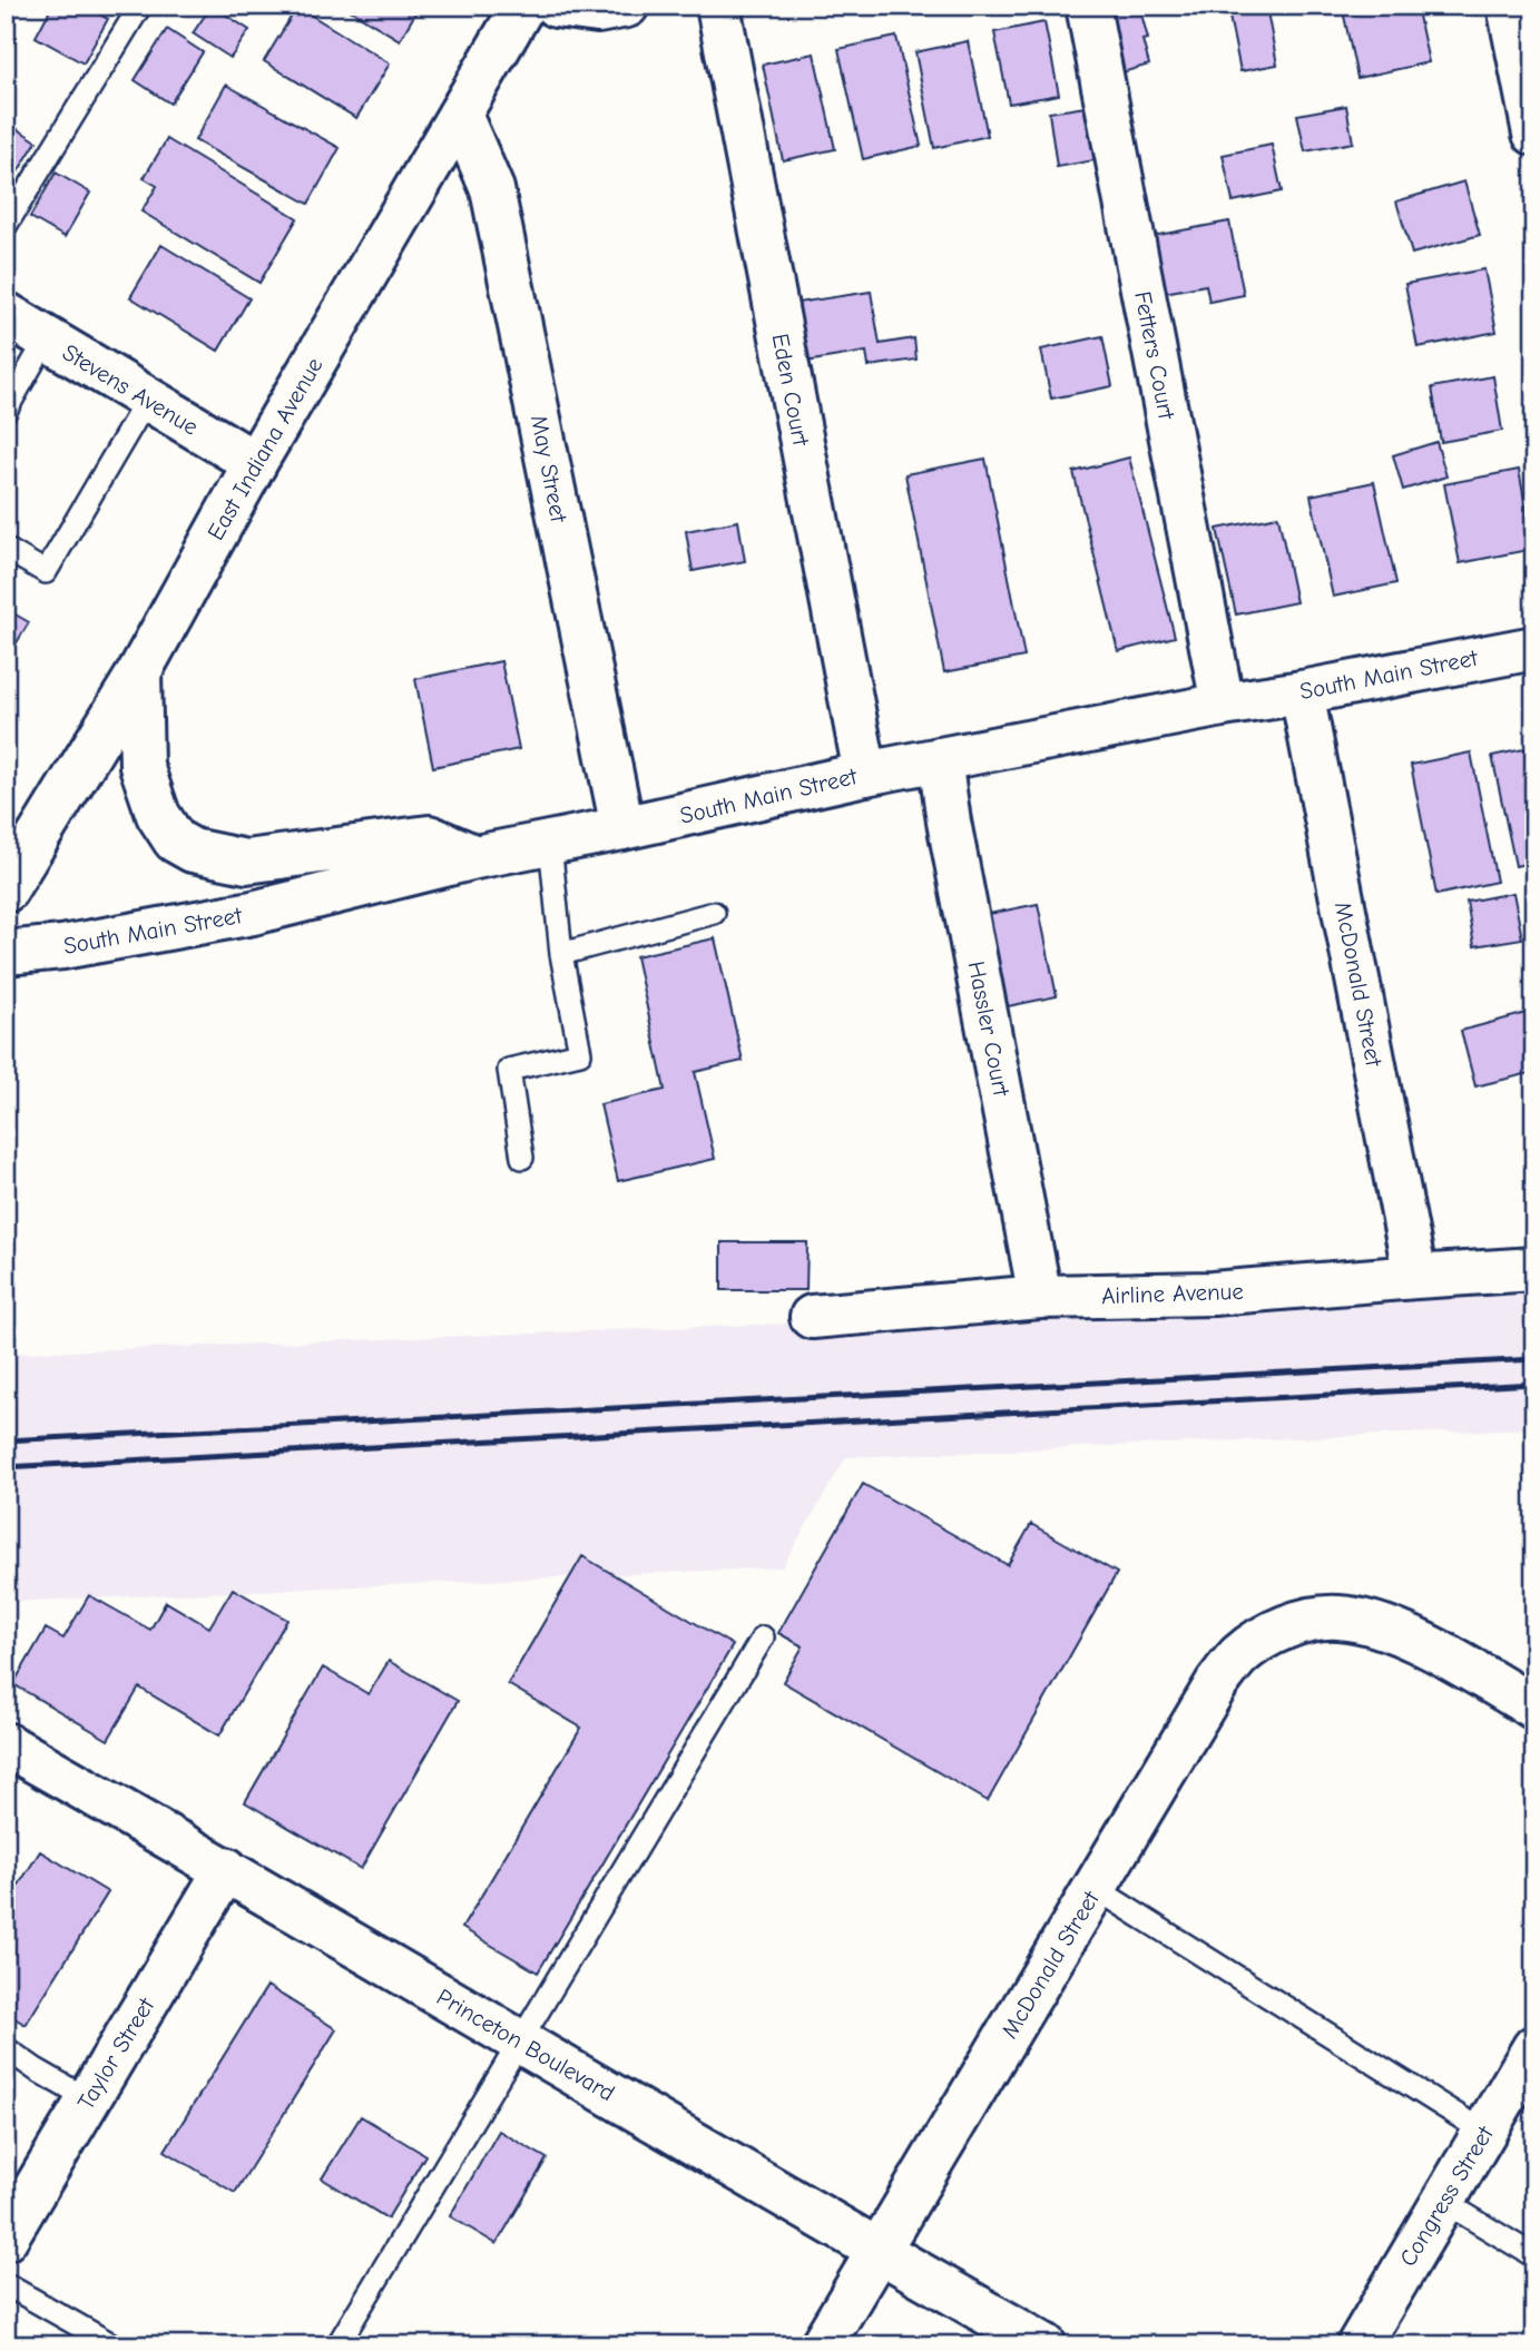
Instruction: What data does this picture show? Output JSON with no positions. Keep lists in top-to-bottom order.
{
  "streets": {
    "street": [
      "Fetters Court",
      "Stevens Avenue",
      "Eden Court",
      "East Indiana Avenue",
      "May Street",
      "South Main Street",
      "McDonald Street",
      "Hassler Court",
      "Airline Avenue",
      "Princeton Boulevard",
      "Taylor Street",
      "Congress Street"
    ]
  },
  "crossings": [
    ["Fetters Court", "South Main Street"],
    ["Stevens Avenue", "East Indiana Avenue"],
    ["Eden Court", "South Main Street"],
    ["East Indiana Avenue", "May Street"],
    ["May Street", "South Main Street"],
    ["South Main Street", "McDonald Street"],
    ["South Main Street", "Hassler Court"],
    ["McDonald Street", "Airline Avenue"],
    ["McDonald Street", "Princeton Boulevard"],
    ["Hassler Court", "Airline Avenue"],
    ["Princeton Boulevard", "Taylor Street"]
  ]
}
